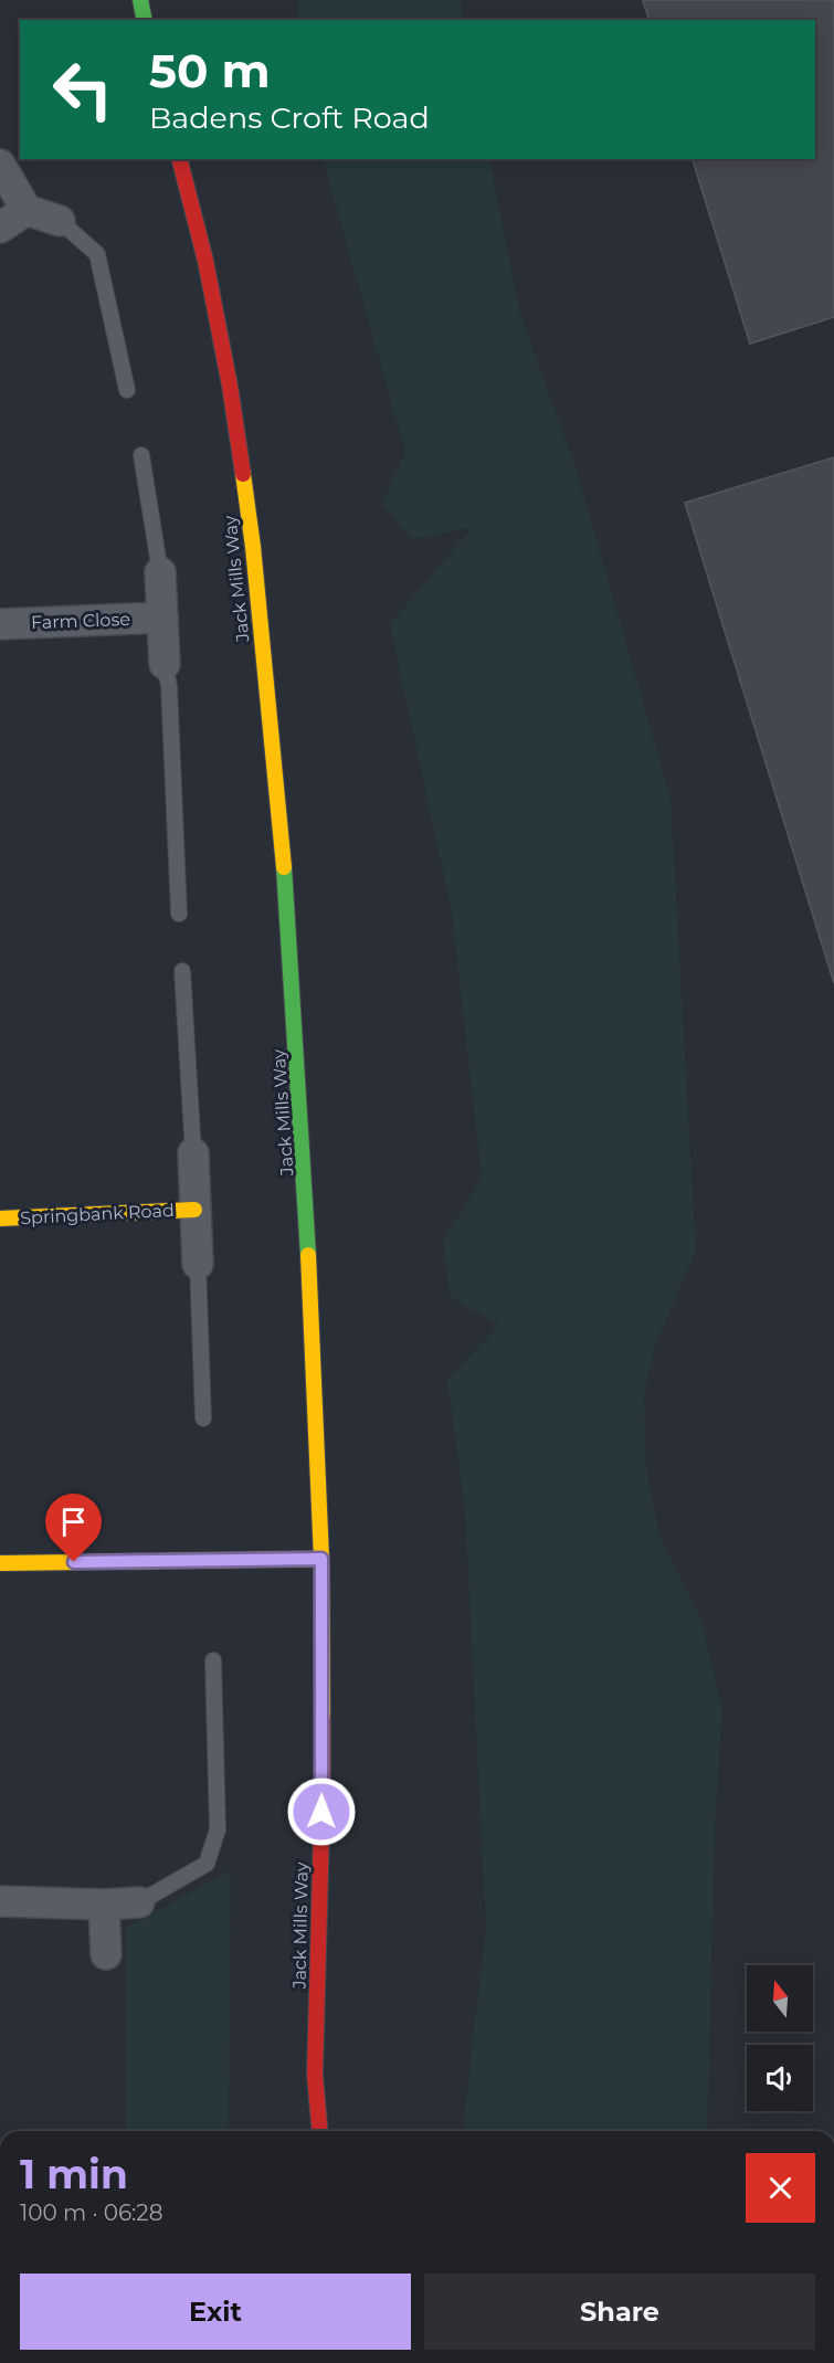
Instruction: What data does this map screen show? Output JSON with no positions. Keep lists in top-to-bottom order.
{
  "streets": {
    "main road": ["Jack Mills Way", "Springbank Road"],
    "street": ["Farm Close"]
  },
  "north": "top",
  "page": {
    "turn": ["50 m", "Badens Croft Road"],
    "heading": ["1 min", "100 m · 06:28"],
    "buttons": ["Exit", "Share"]
  }
}
